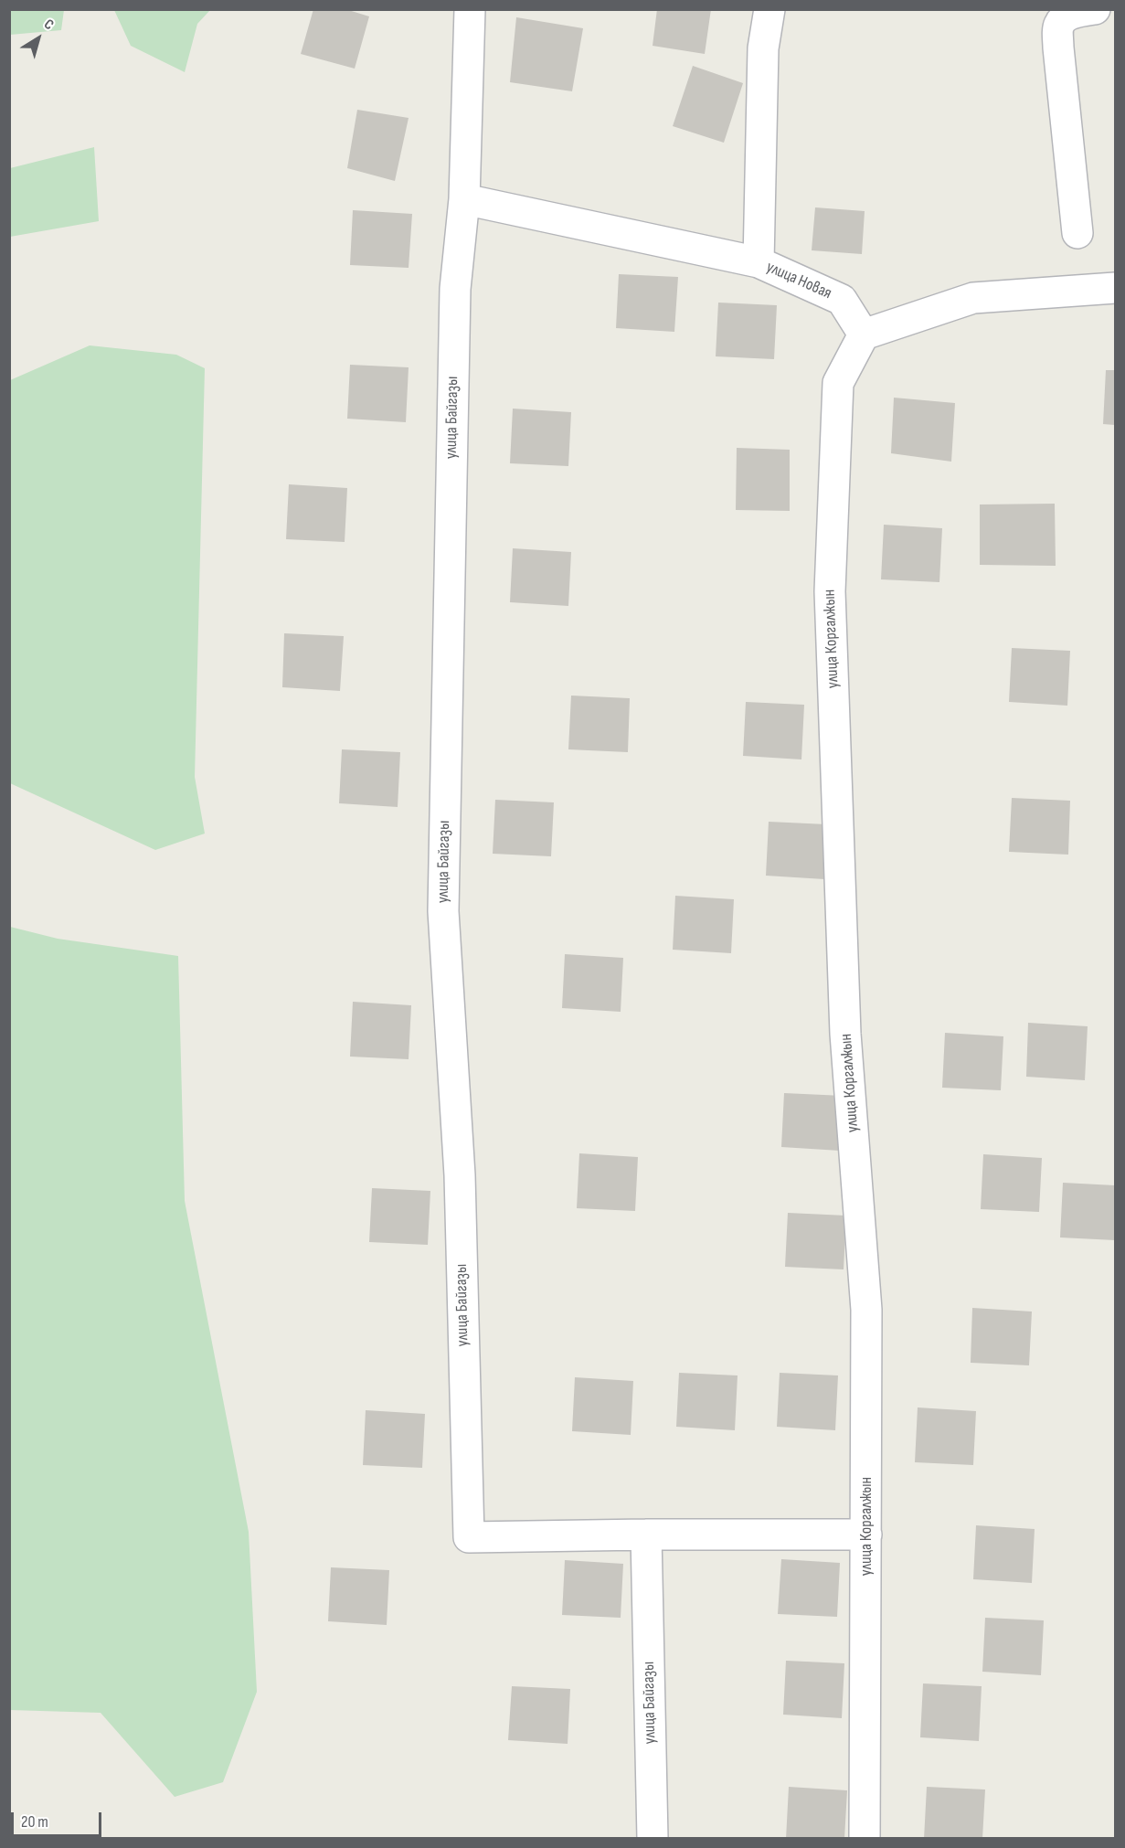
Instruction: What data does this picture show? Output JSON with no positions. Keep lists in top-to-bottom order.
{
  "streets": {
    "street": ["улица Новая", "улица Байгазы", "улица Коргалжын"]
  },
  "crossings": [
    ["улица Новая", "улица Байгазы"],
    ["улица Новая", "улица Коргалжын"],
    ["улица Байгазы", "улица Коргалжын"]
  ],
  "scale_bar": "20 m",
  "north": "top right"
}
